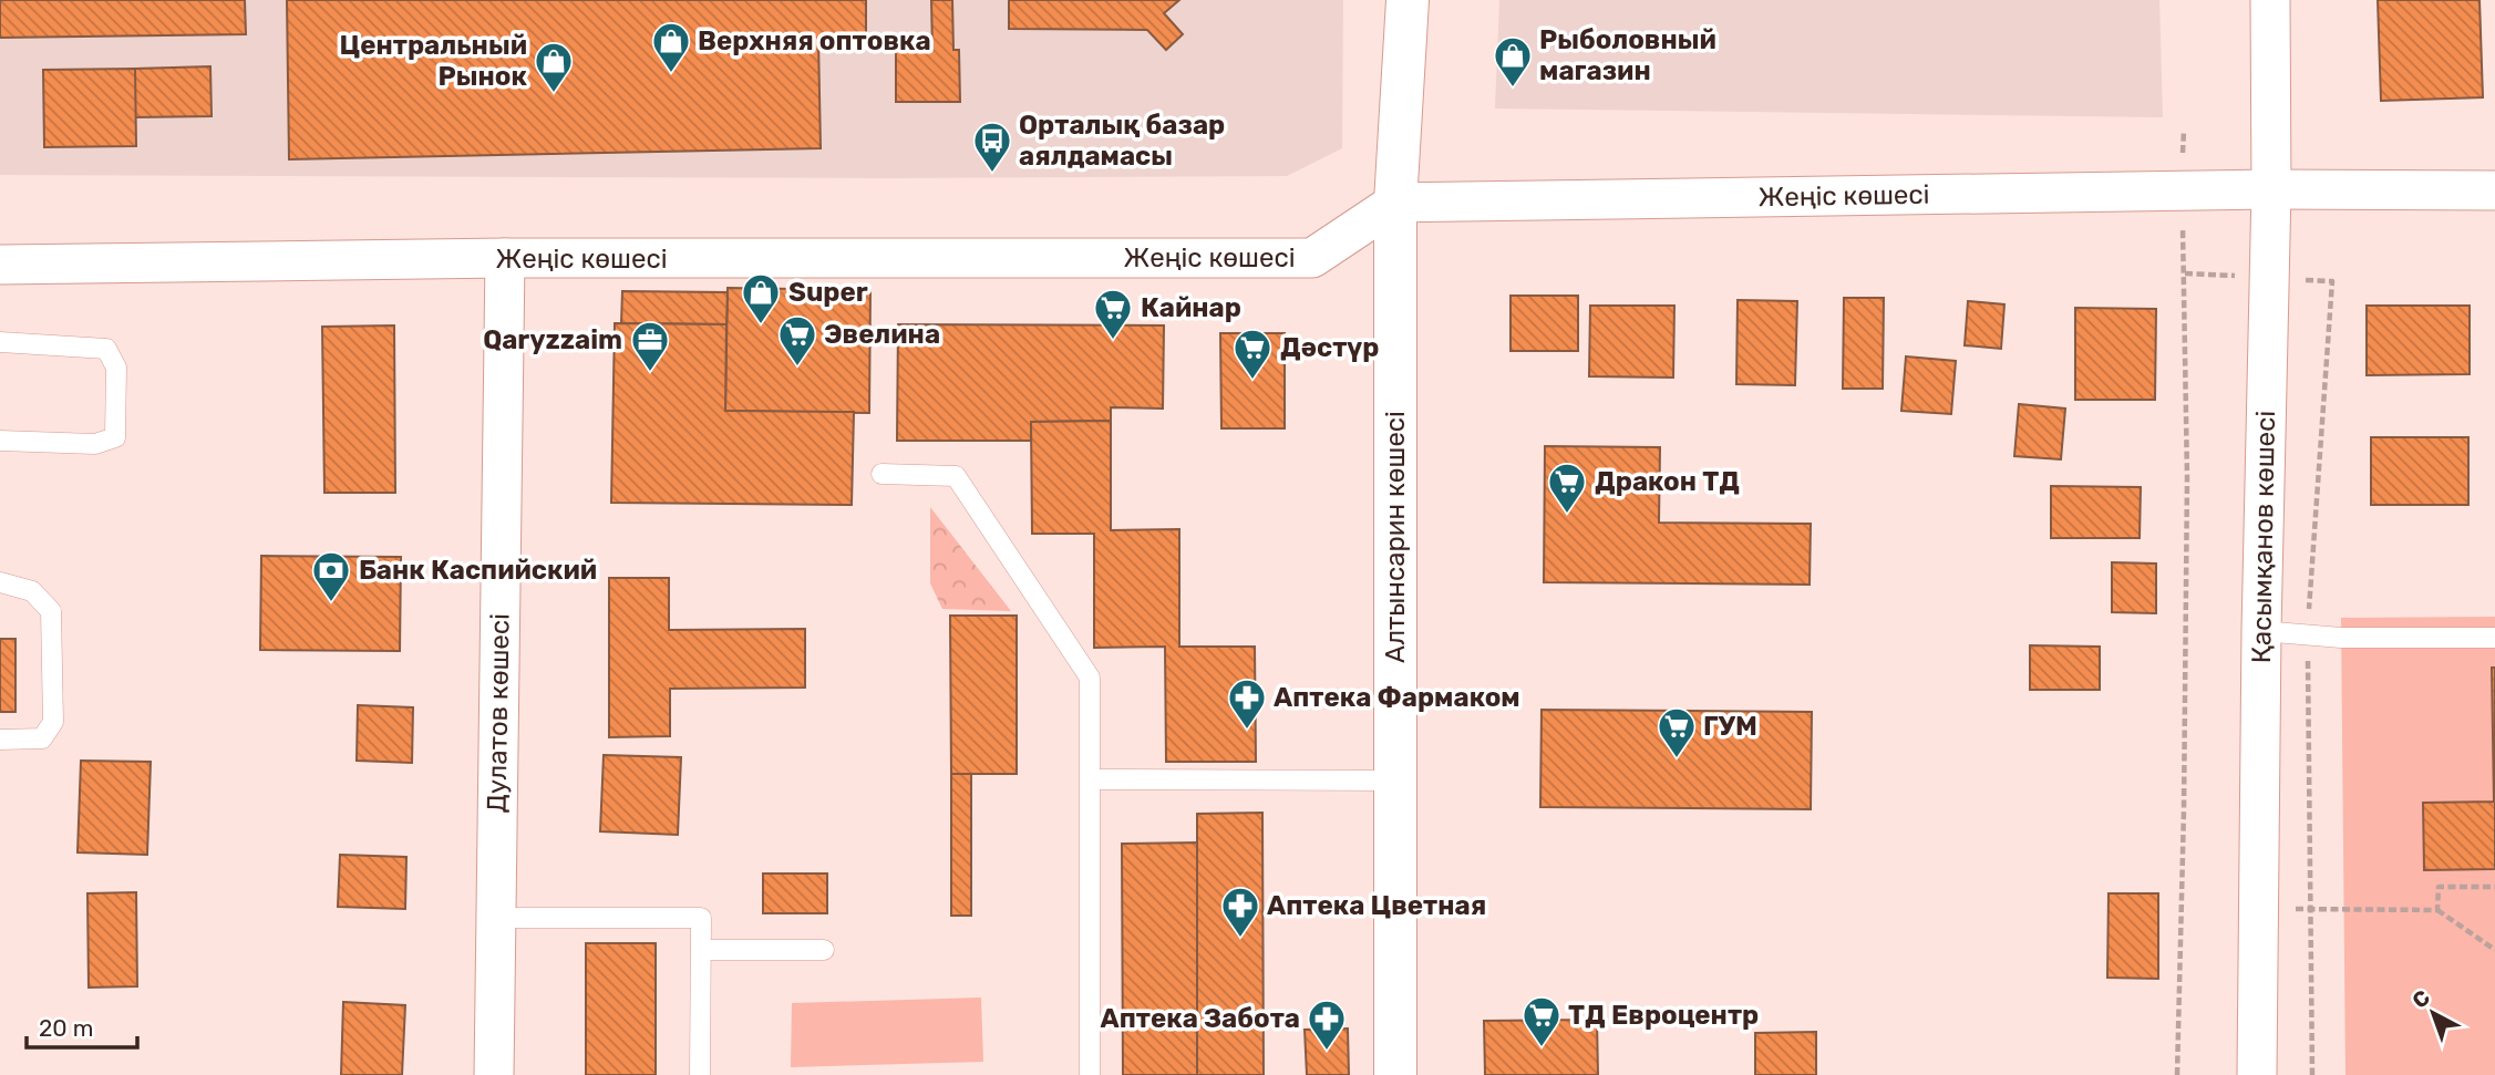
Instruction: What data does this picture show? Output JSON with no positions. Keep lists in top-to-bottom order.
{
  "streets": {
    "street": [
      "Жеңіс көшесі",
      "Алтынсарин көшесі",
      "Қасымқанов көшесі",
      "Дулатов көшесі"
    ]
  },
  "crossings": [
    ["Жеңіс көшесі", "Алтынсарин көшесі"],
    ["Жеңіс көшесі", "Қасымқанов көшесі"],
    ["Жеңіс көшесі", "Дулатов көшесі"]
  ],
  "places": {
    "shop": [
      "Верхняя оптовка",
      "Рыболовный магазин",
      "Центральный Рынок",
      "Super"
    ],
    "bus stop": ["Орталық базар аялдамасы"],
    "supermarket": [
      "Кайнар",
      "Эвелина",
      "Дәстүр",
      "Дракон ТД",
      "ГУМ",
      "ТД Евроцентр"
    ],
    "office": ["Qaryzzaim"],
    "bank": ["Банк Каспийский"],
    "pharmacy": ["Аптека Фармаком", "Аптека Цветная", "Аптека Забота"]
  },
  "scale_bar": "20 m",
  "north": "top left"
}
